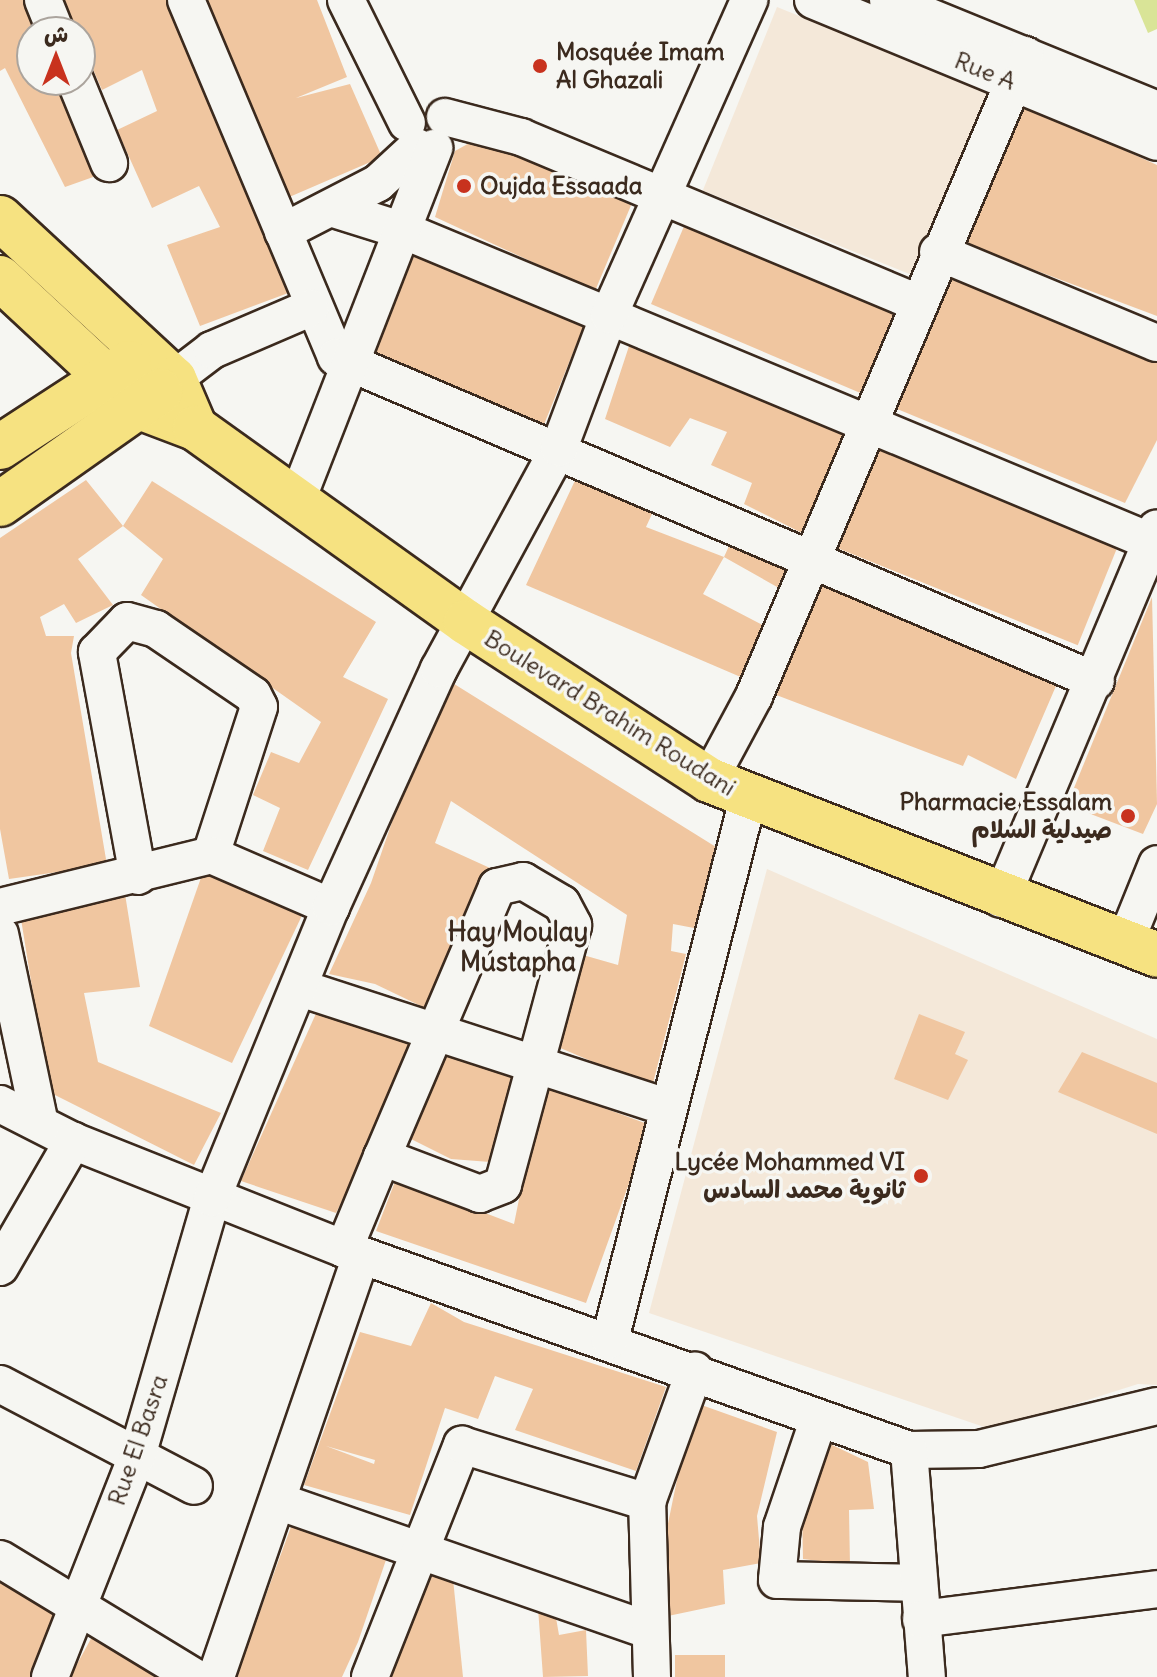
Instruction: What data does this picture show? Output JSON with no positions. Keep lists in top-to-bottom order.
{
  "streets": {
    "main road": ["Boulevard Brahim Roudani"],
    "street": ["Rue A", "Rue El Basra"]
  },
  "crossings": [
    ["Boulevard Brahim Roudani", "Rue El Basra"]
  ],
  "districts": ["Hay Moulay Mustapha"],
  "places": [
    "Mosquée Imam Al Ghazali",
    "Oujda Essaada",
    "Pharmacie Essalam صيدلية السلام",
    "Lycée Mohammed VI ثانوية محمد السادس"
  ],
  "north": "top"
}
